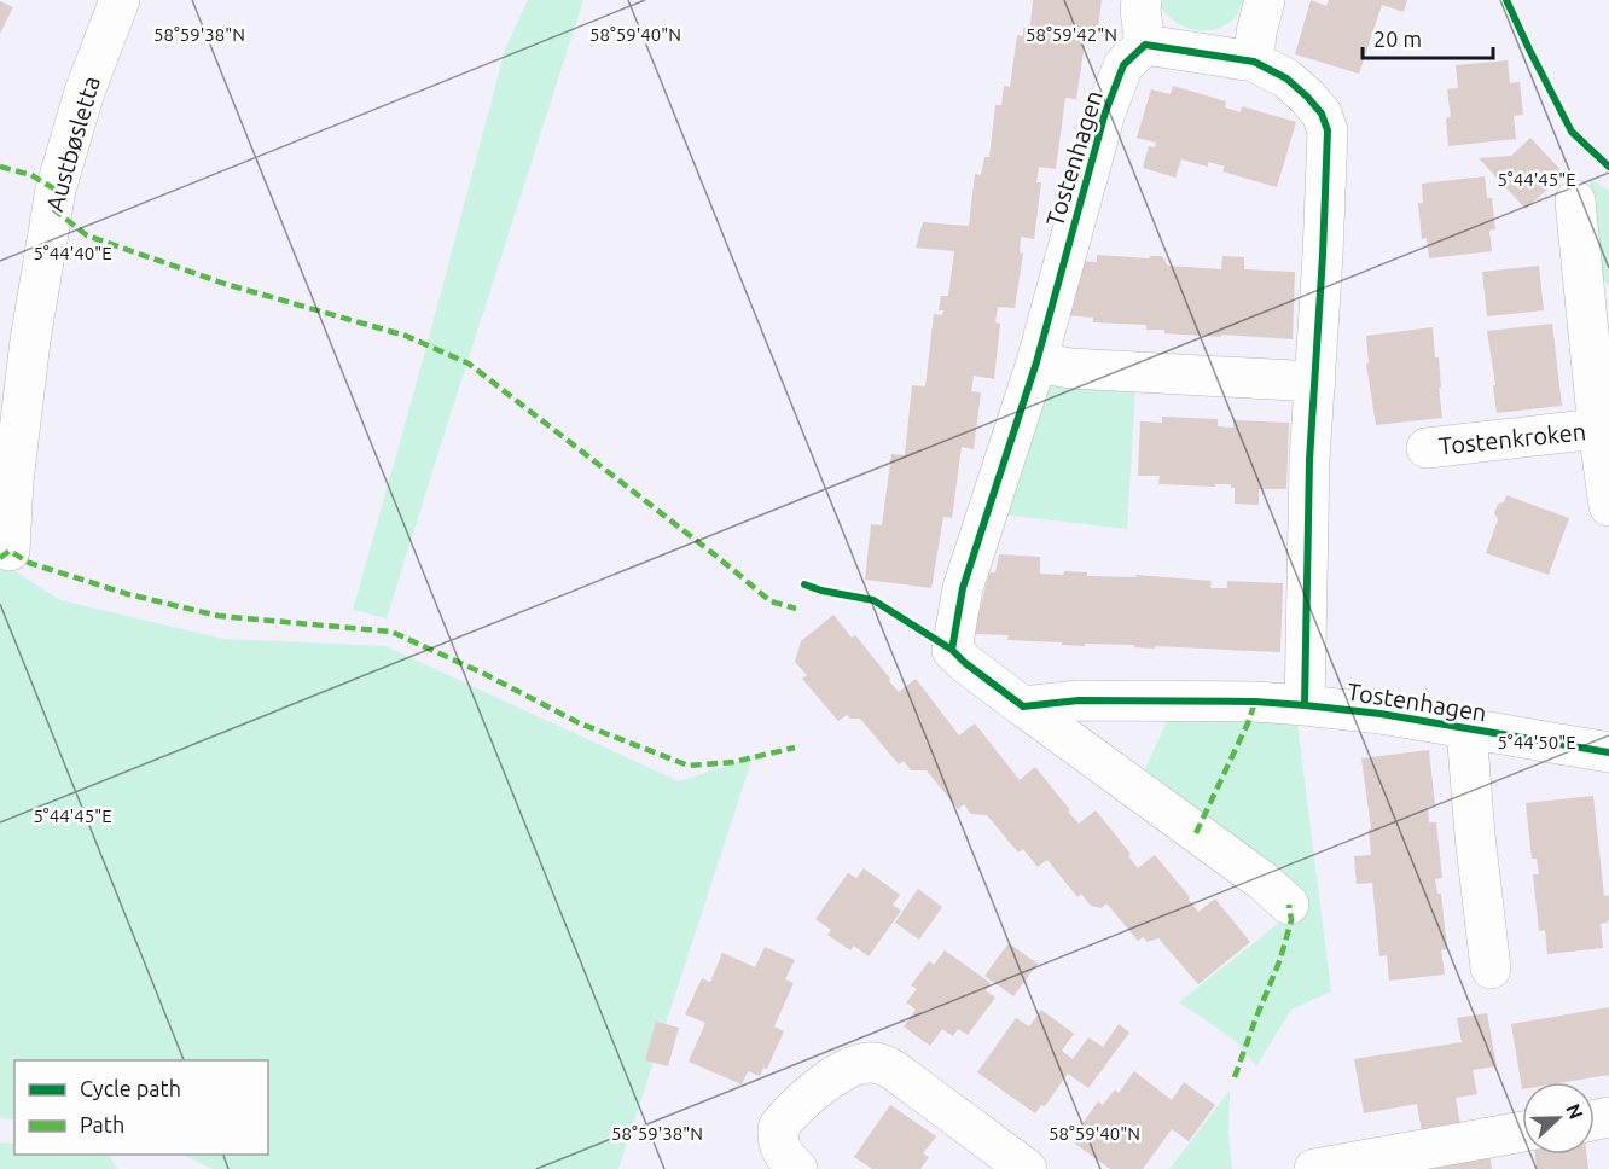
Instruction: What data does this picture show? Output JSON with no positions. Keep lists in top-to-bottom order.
{
  "streets": {
    "street": ["Austbøsletta", "Tostenhagen", "Tostenkroken"]
  },
  "legend": ["Cycle path", "Path"],
  "scale_bar": "20 m",
  "north": "right",
  "coordinates": [
    "58°59'38\"N",
    "58°59'40\"N",
    "58°59'42\"N",
    "5°44'45\"E",
    "5°44'40\"E",
    "5°44'50\"E"
  ]
}
